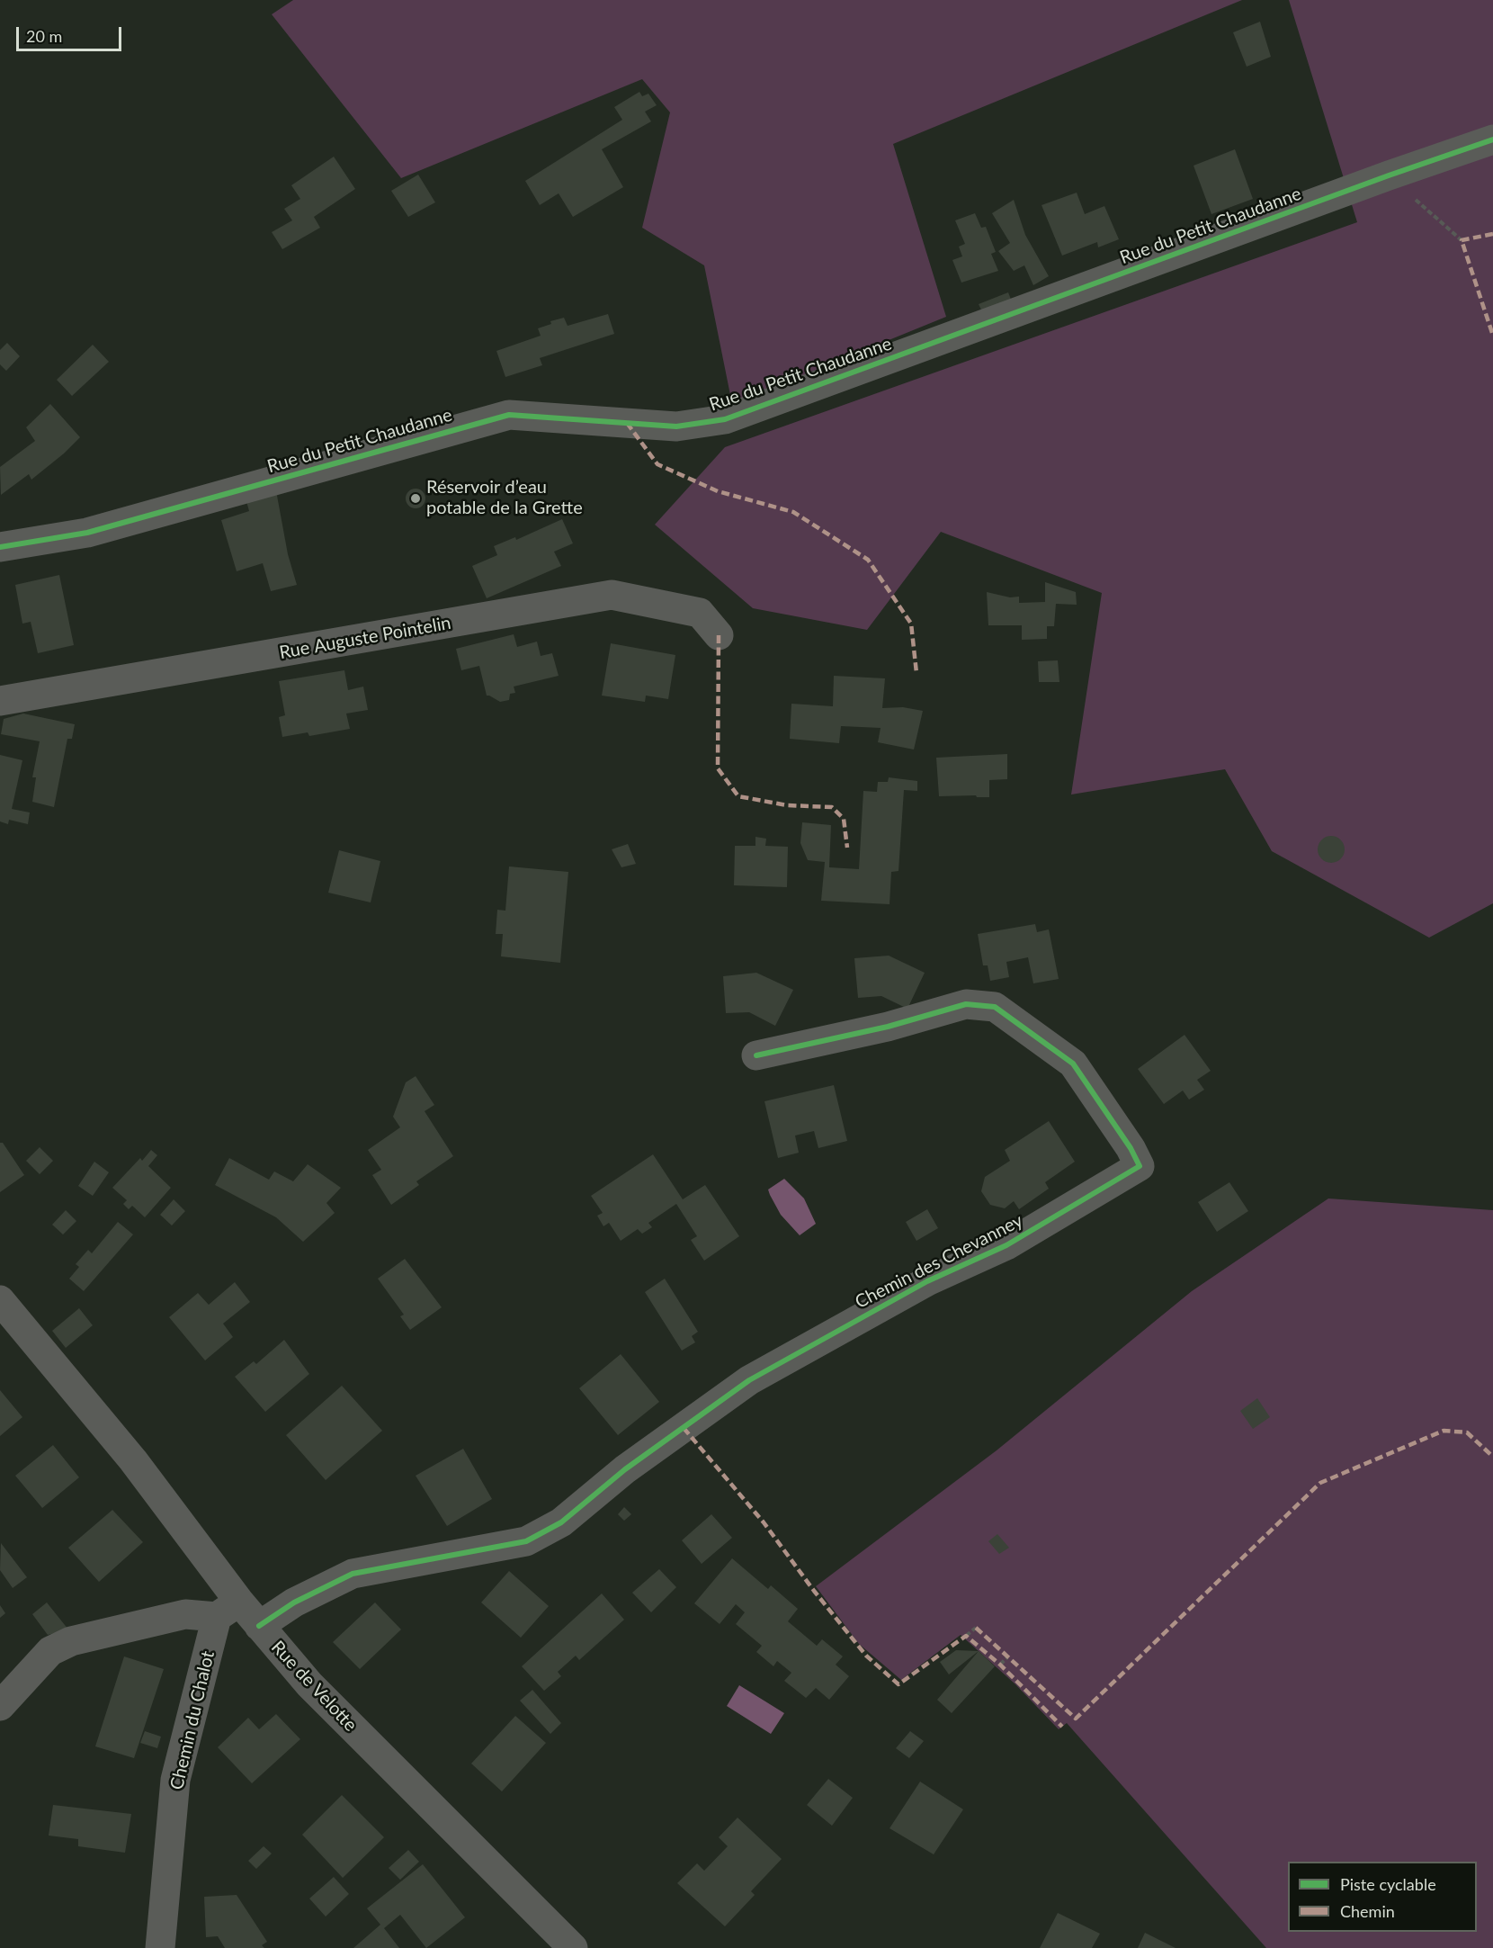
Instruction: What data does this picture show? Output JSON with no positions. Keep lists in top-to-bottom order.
{
  "streets": {
    "street": [
      "Rue du Petit Chaudanne",
      "Rue Auguste Pointelin",
      "Chemin des Chevanney",
      "Rue de Velotte",
      "Chemin du Chalot"
    ]
  },
  "crossings": [
    ["Chemin des Chevanney", "Rue de Velotte"],
    ["Rue de Velotte", "Chemin du Chalot"]
  ],
  "places": ["Réservoir d’eau potable de la Grette"],
  "legend": ["Piste cyclable", "Chemin"],
  "scale_bar": "20 m"
}
